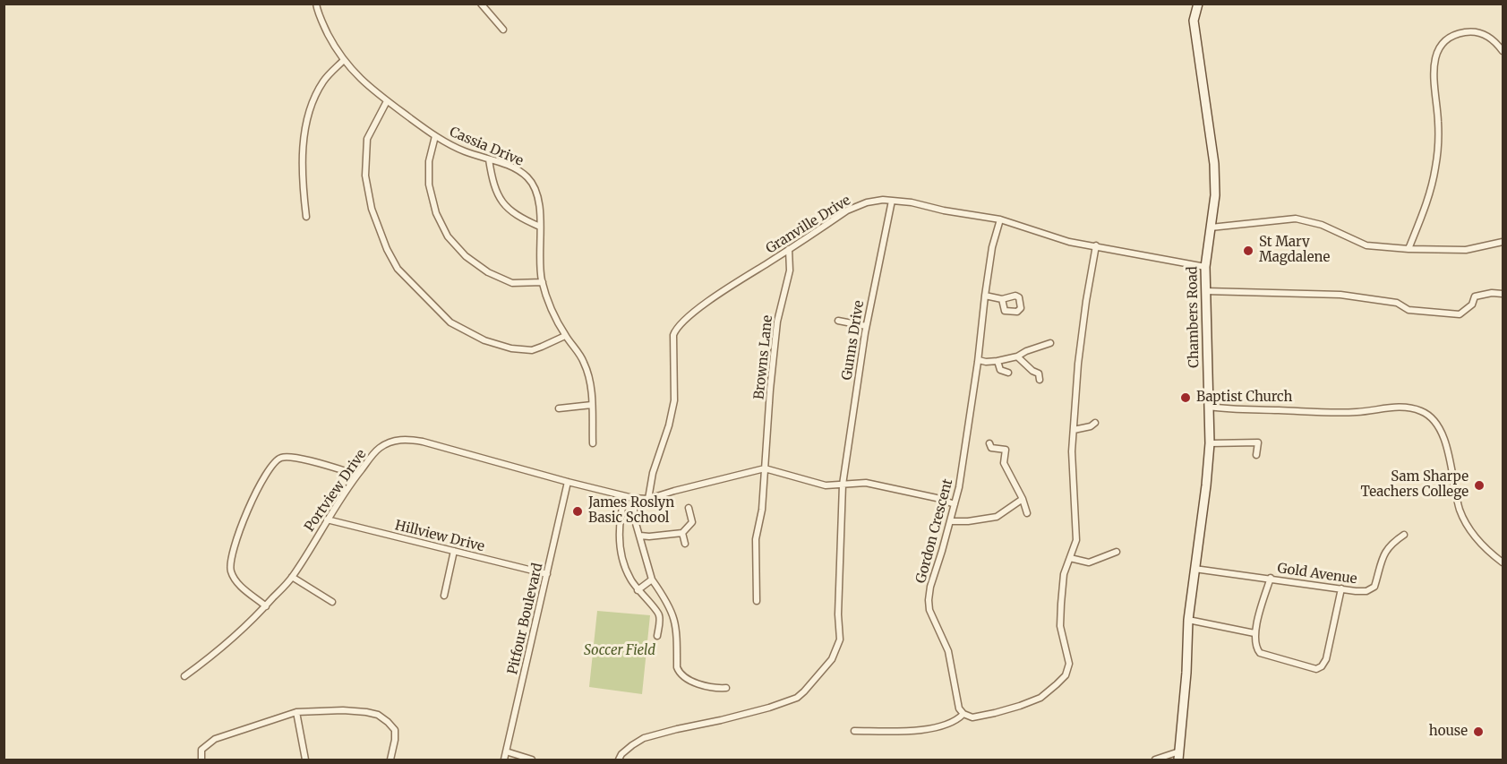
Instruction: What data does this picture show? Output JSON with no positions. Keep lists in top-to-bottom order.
{
  "streets": {
    "street": [
      "Cassia Drive",
      "Granville Drive",
      "Chambers Road",
      "Gunns Drive",
      "Browns Lane",
      "Portview Drive",
      "Gordon Crescent",
      "Hillview Drive",
      "Gold Avenue",
      "Pitfour Boulevard"
    ]
  },
  "crossings": [
    ["Granville Drive", "Chambers Road"],
    ["Granville Drive", "Gunns Drive"],
    ["Granville Drive", "Browns Lane"],
    ["Granville Drive", "Portview Drive"],
    ["Granville Drive", "Gordon Crescent"],
    ["Chambers Road", "Gold Avenue"],
    ["Portview Drive", "Hillview Drive"],
    ["Portview Drive", "Pitfour Boulevard"],
    ["Hillview Drive", "Pitfour Boulevard"]
  ],
  "parks": ["Soccer Field"],
  "places": [
    "St Mary Magdalene",
    "Baptist Church",
    "Sam Sharpe Teachers College",
    "James Roslyn Basic School",
    "house"
  ]
}
